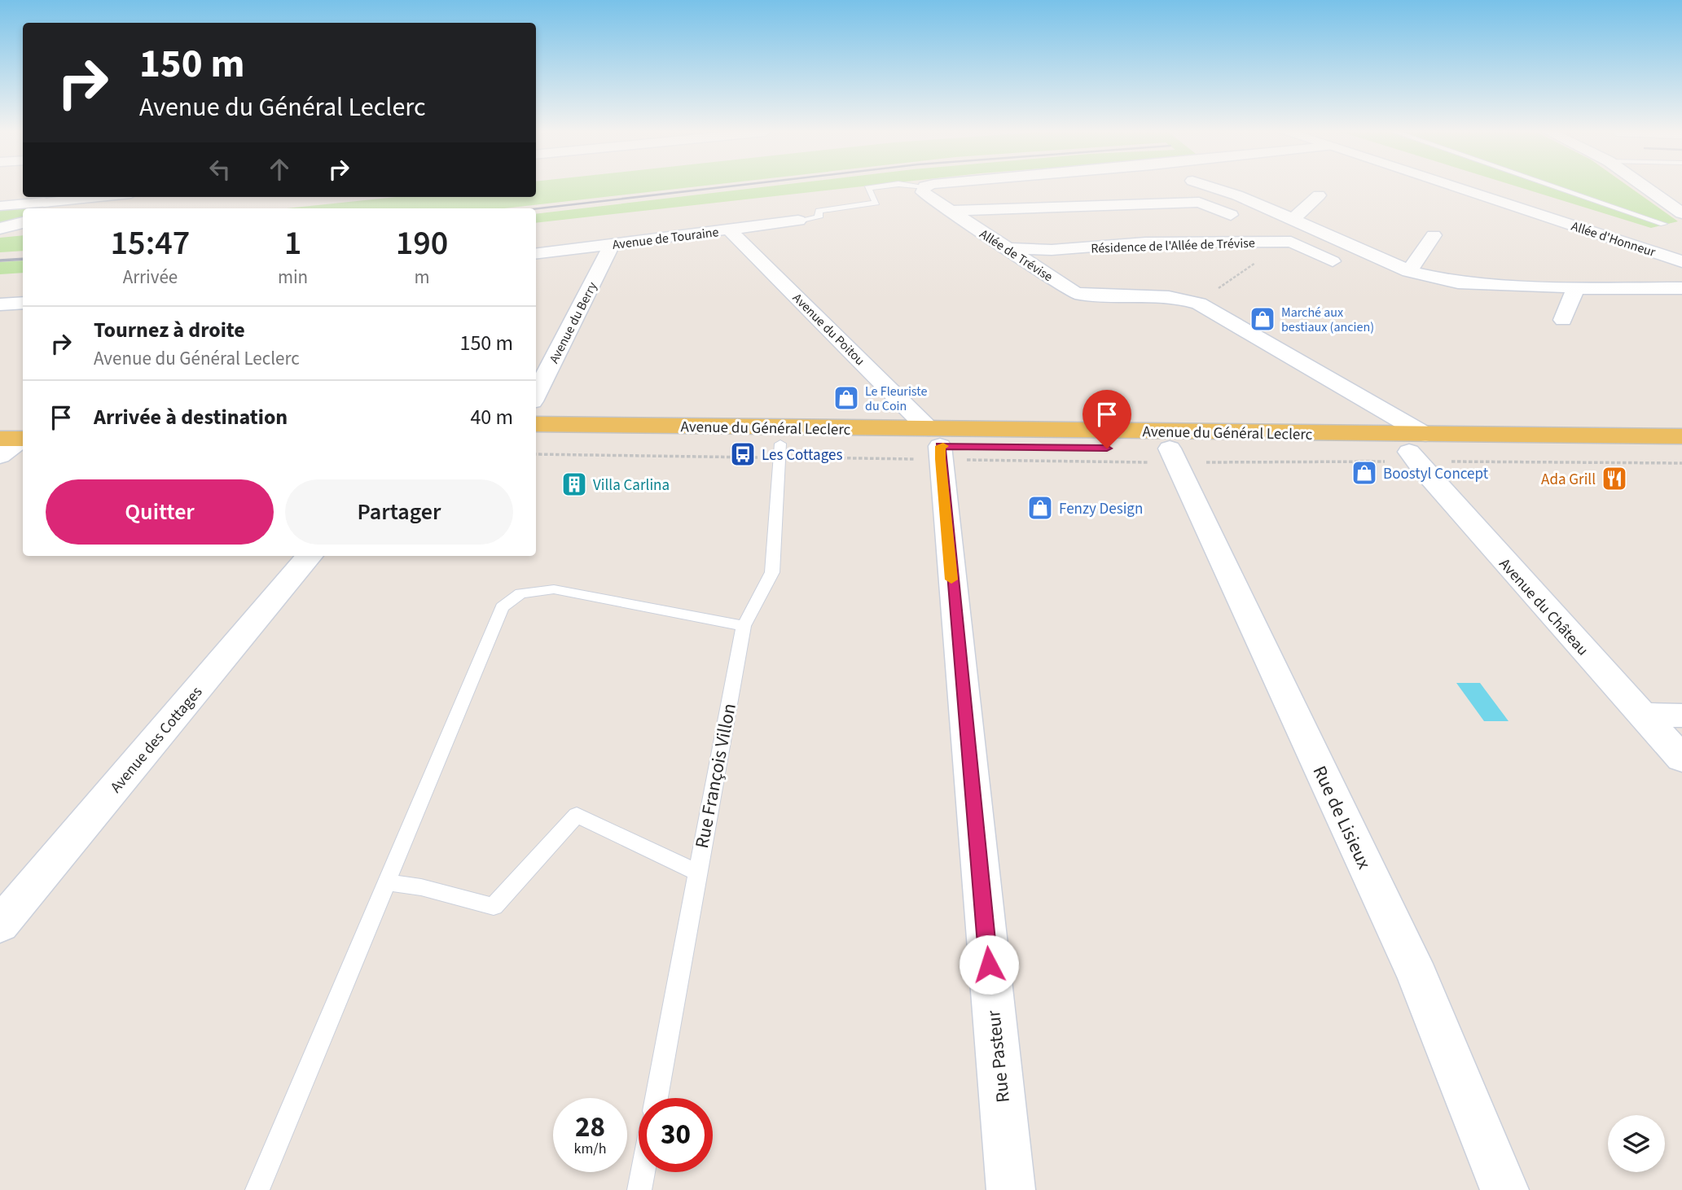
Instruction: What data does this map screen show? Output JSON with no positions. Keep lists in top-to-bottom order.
{
  "streets": {
    "main road": ["Allée d'Honneur", "Avenue du Général Leclerc"],
    "street": [
      "Avenue de Touraine",
      "Résidence de l'Allée de Trévise",
      "Allée de Trévise",
      "Avenue du Berry",
      "Avenue du Poitou",
      "Avenue du Château",
      "Avenue des Cottages",
      "Rue de Lisieux",
      "Rue Pasteur"
    ],
    "lane": ["Rue François Villon"]
  },
  "crossings": [
    ["Avenue de Touraine", "Avenue du Berry"],
    ["Avenue de Touraine", "Avenue du Poitou"],
    ["Résidence de l'Allée de Trévise", "Allée de Trévise"],
    ["Allée de Trévise", "Avenue du Général Leclerc"],
    ["Allée de Trévise", "Avenue du Château"],
    ["Avenue du Poitou", "Avenue du Général Leclerc"],
    ["Avenue du Poitou", "Rue Pasteur"],
    ["Avenue du Général Leclerc", "Avenue du Château"],
    ["Avenue du Général Leclerc", "Rue François Villon"],
    ["Avenue du Général Leclerc", "Rue de Lisieux"],
    ["Avenue du Général Leclerc", "Rue Pasteur"]
  ],
  "places": {
    "shop": [
      "Marché aux bestiaux (ancien)",
      "Le Fleuriste du Coin",
      "Boostyl Concept",
      "Fenzy Design"
    ],
    "bus stop": ["Les Cottages"],
    "restaurant": ["Ada Grill"],
    "building": ["Villa Carlina"]
  },
  "page": {
    "turn": ["150 m", "Avenue du Général Leclerc"],
    "eta": [
      "15:47",
      "Arrivée",
      "1",
      "min",
      "190",
      "m"
    ],
    "list": [
      {
        "name": "Tournez à droite",
        "note": "Avenue du Général Leclerc",
        "value": "150 m"
      },
      {
        "name": "Arrivée à destination",
        "value": "40 m"
      }
    ],
    "buttons": ["Quitter", "Partager"],
    "speed": "28 km/h",
    "limit": "30"
  }
}
